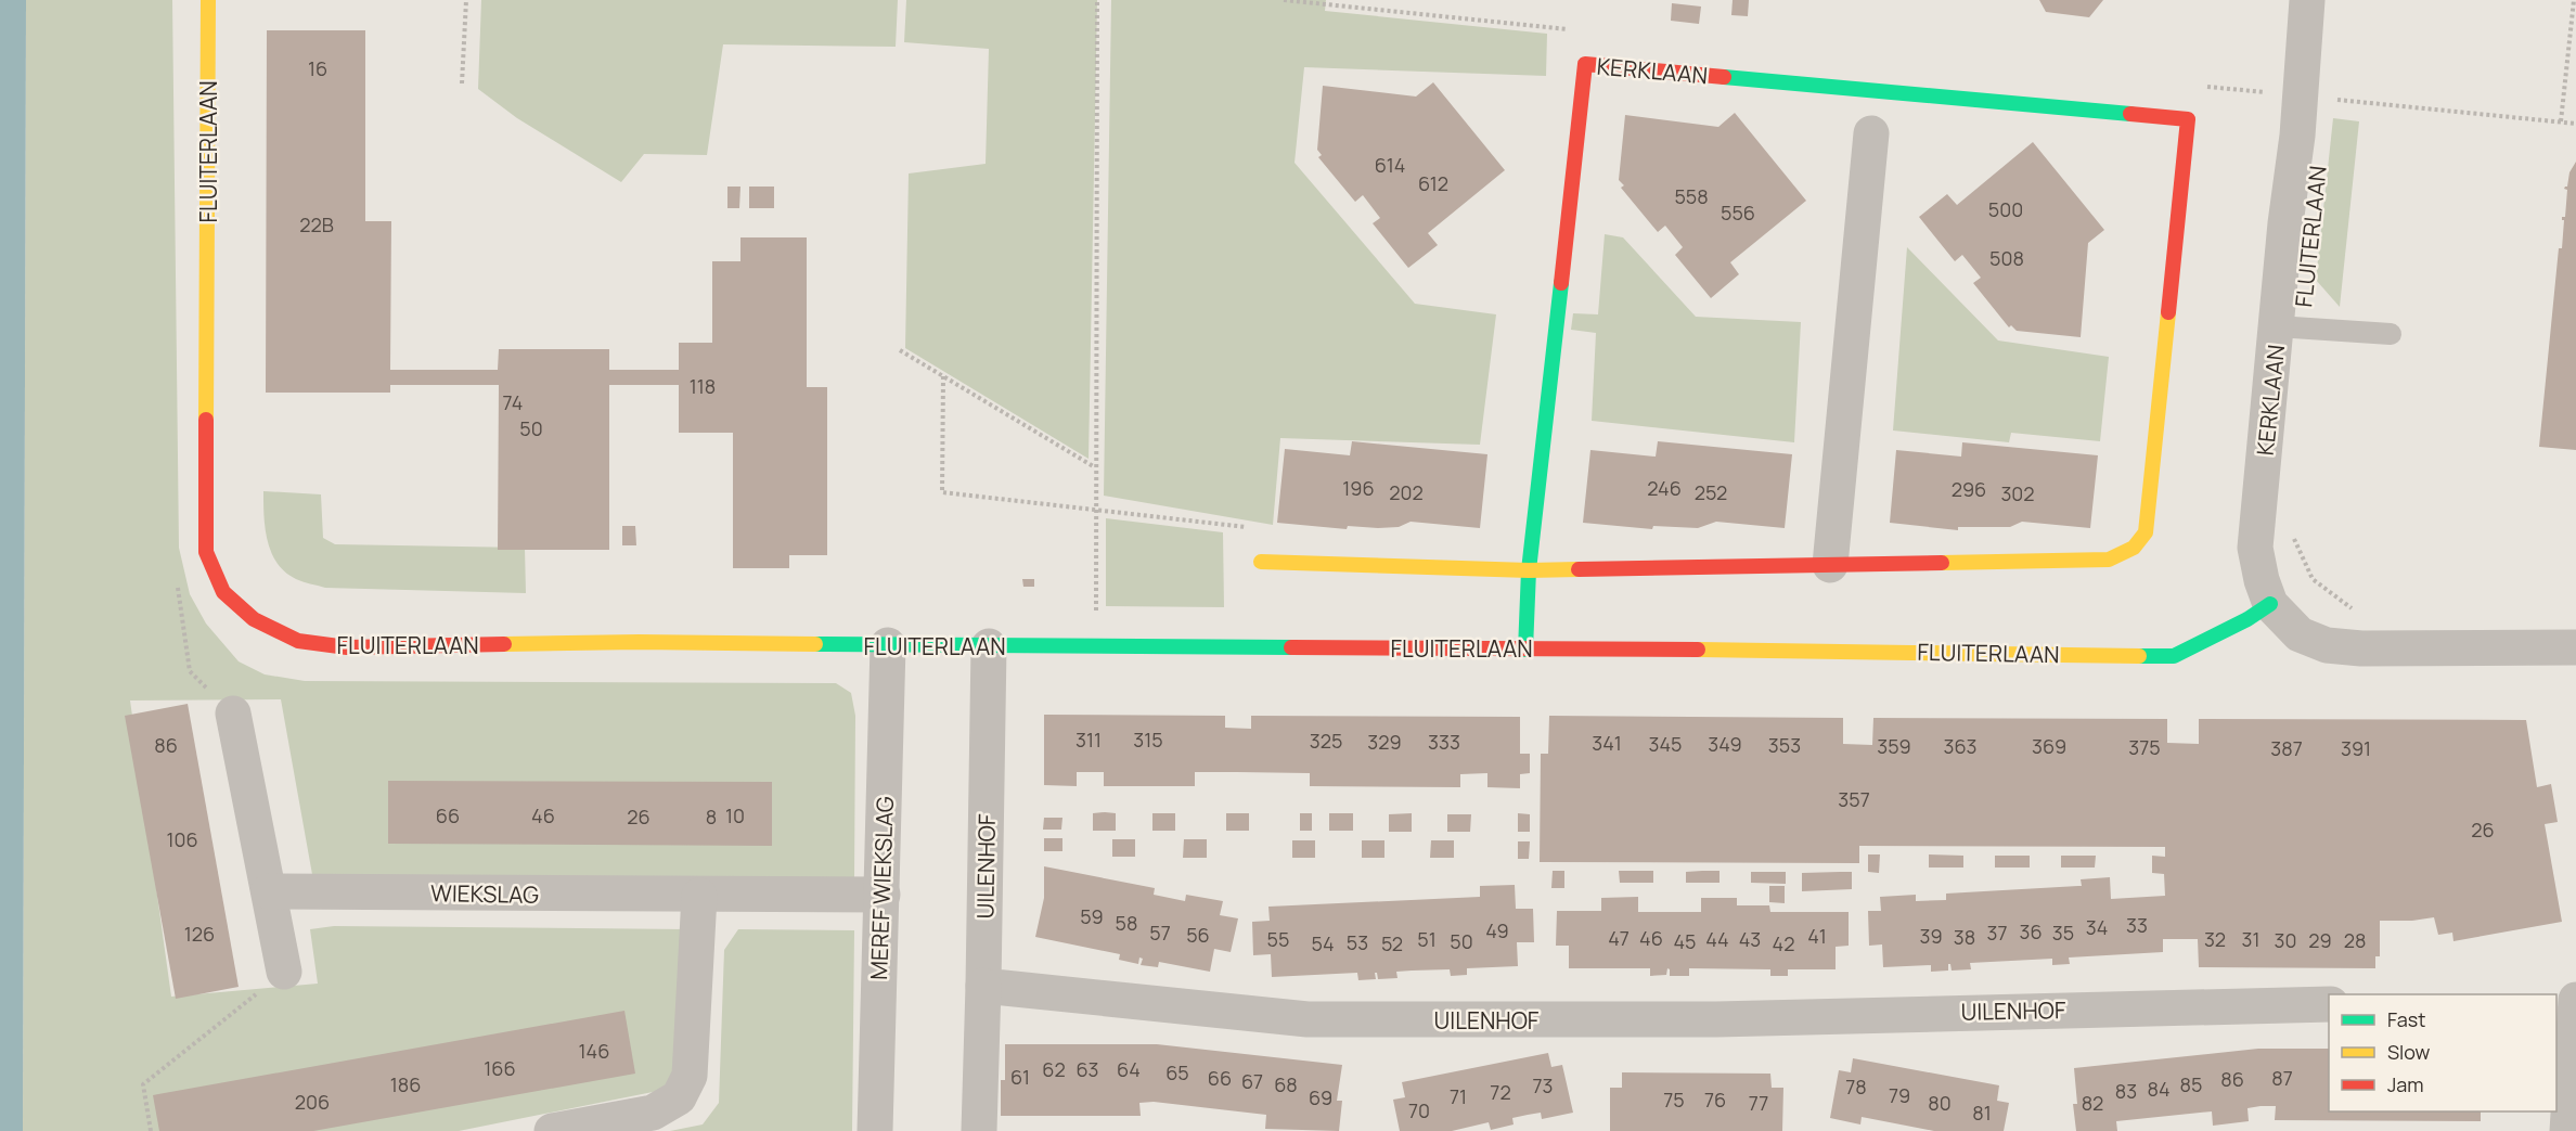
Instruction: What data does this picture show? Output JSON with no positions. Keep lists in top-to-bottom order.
{
  "streets": {
    "street": [
      "KERKLAAN",
      "FLUITERLAAN",
      "UILENHOF",
      "MEREF WIEKSLAG",
      "WIEKSLAG"
    ]
  },
  "crossings": [
    ["KERKLAAN", "FLUITERLAAN"],
    ["FLUITERLAAN", "UILENHOF"],
    ["FLUITERLAAN", "MEREF WIEKSLAG"],
    ["MEREF WIEKSLAG", "WIEKSLAG"]
  ],
  "house_numbers": [
    "16",
    "614",
    "612",
    "558",
    "500",
    "556",
    "22B",
    "508",
    "118",
    "74",
    "50",
    "196",
    "246",
    "296",
    "202",
    "252",
    "302",
    "311",
    "315",
    "325",
    "329",
    "333",
    "341",
    "345",
    "349",
    "86",
    "353",
    "359",
    "363",
    "369",
    "375",
    "387",
    "391",
    "357",
    "66",
    "46",
    "10",
    "26",
    "8",
    "26",
    "106",
    "59",
    "58",
    "33",
    "34",
    "49",
    "36",
    "57",
    "37",
    "35",
    "126",
    "56",
    "41",
    "39",
    "38",
    "47",
    "46",
    "55",
    "51",
    "44",
    "43",
    "32",
    "31",
    "30",
    "29",
    "28",
    "50",
    "45",
    "53",
    "54",
    "52",
    "42",
    "146",
    "166",
    "62",
    "63",
    "64",
    "65",
    "61",
    "66",
    "87",
    "86",
    "67",
    "186",
    "68",
    "85",
    "73",
    "78",
    "84",
    "83",
    "72",
    "79",
    "71",
    "69",
    "75",
    "76",
    "206",
    "77",
    "80",
    "82",
    "70",
    "81"
  ],
  "legend": ["Fast", "Slow", "Jam"]
}
